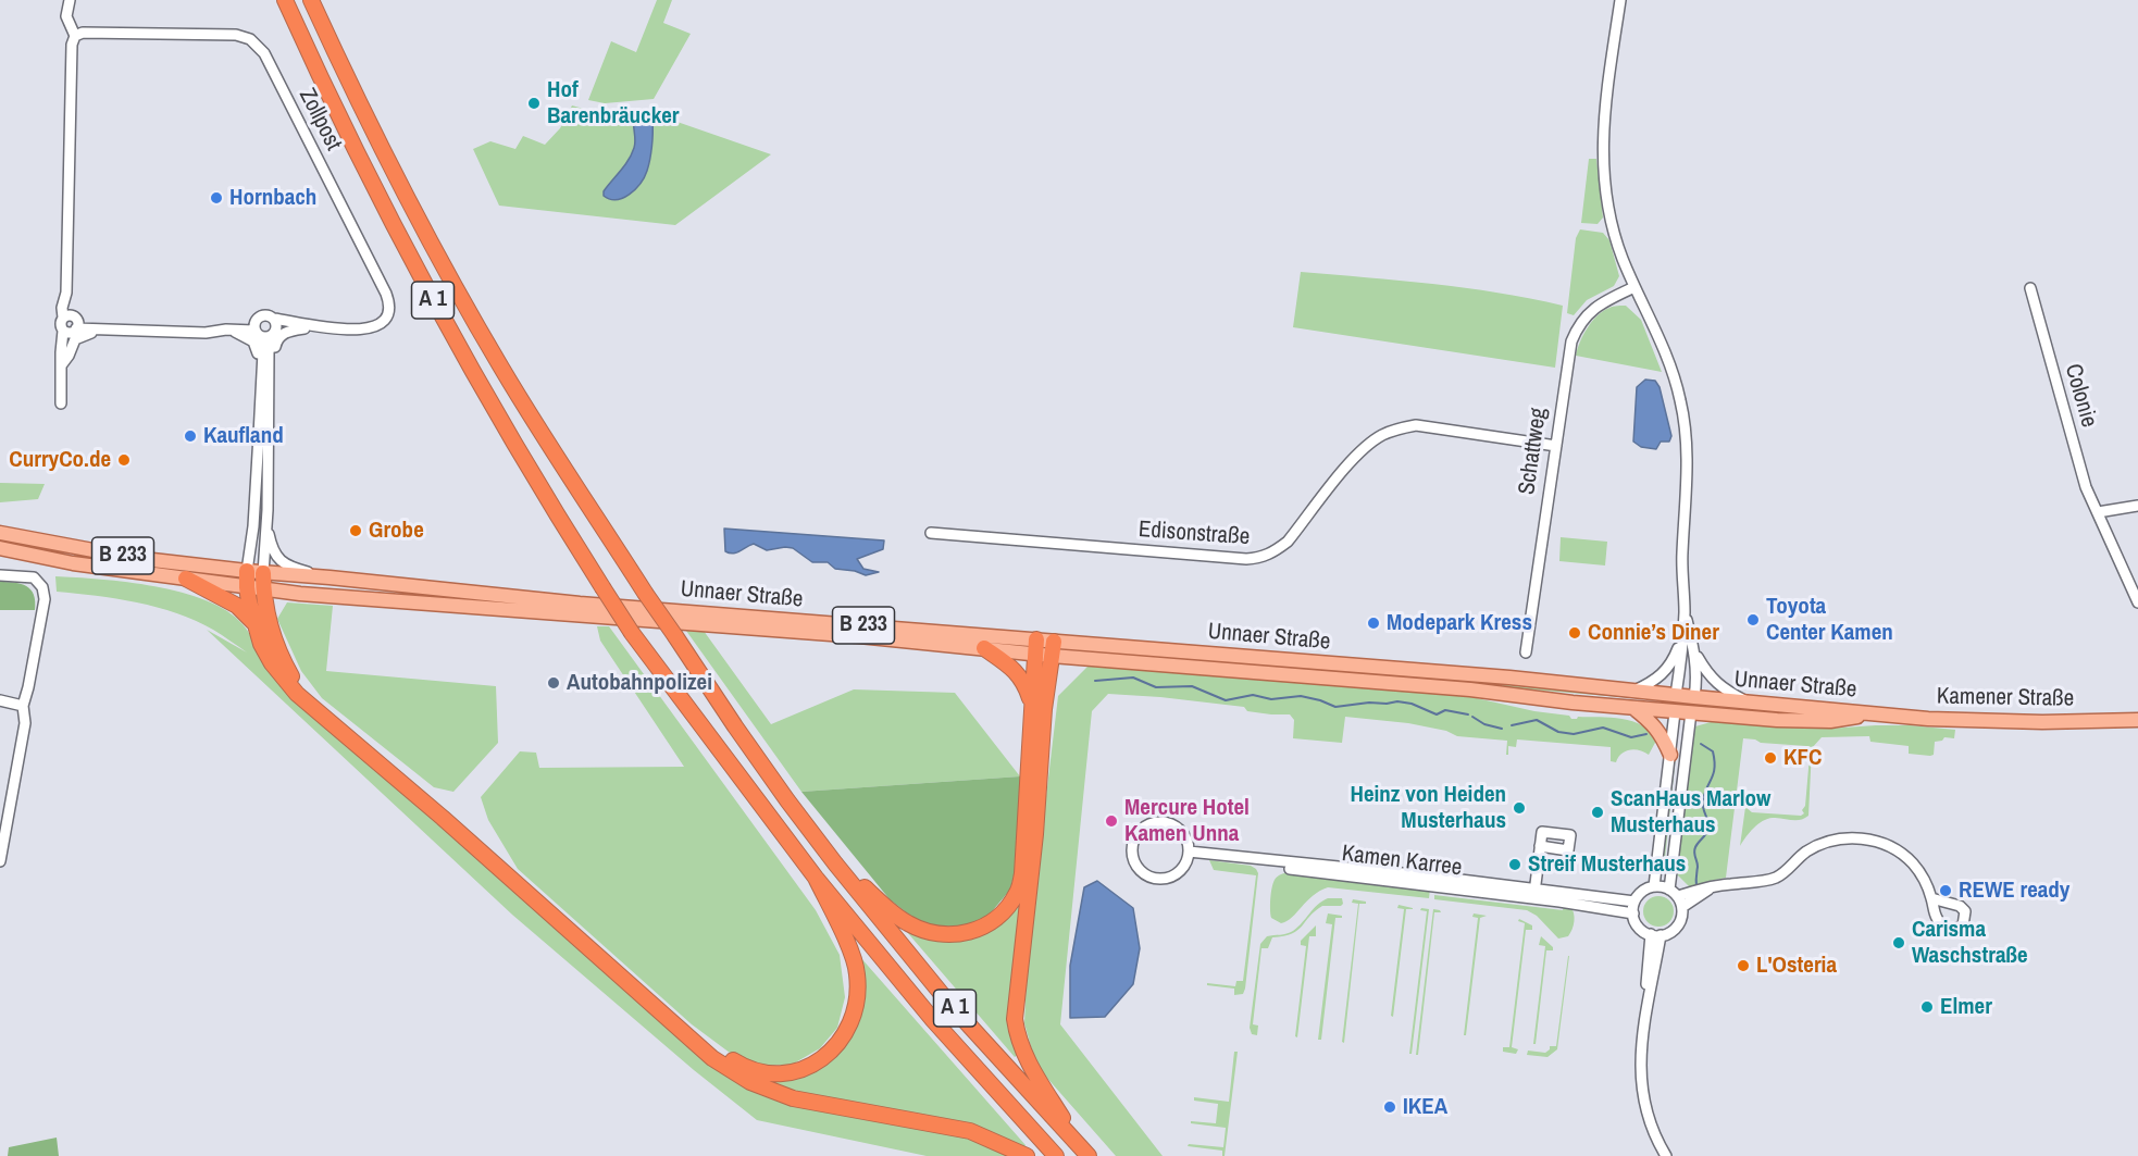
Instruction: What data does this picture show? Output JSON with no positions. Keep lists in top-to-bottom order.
{
  "streets": {
    "highway": ["A 1"],
    "main road": ["B 233", "Unnaer Straße", "Kamener Straße"],
    "street": [
      "Zollpost",
      "Colonie",
      "Schattweg",
      "Edisonstraße",
      "Kamen Karree"
    ]
  },
  "crossings": [
    ["Zollpost", "Unnaer Straße"],
    ["Schattweg", "Edisonstraße"],
    ["Unnaer Straße", "Kamener Straße"]
  ],
  "places": [
    "Hof Barenbräucker",
    "Hornbach",
    "Kaufland",
    "CurryCo.de",
    "Grobe",
    "Toyota Center Kamen",
    "Modepark Kress",
    "Connie’s Diner",
    "Autobahnpolizei",
    "KFC",
    "Heinz von Heiden Musterhaus",
    "ScanHaus Marlow Musterhaus",
    "Mercure Hotel Kamen Unna",
    "Streif Musterhaus",
    "REWE ready",
    "Carisma Waschstraße",
    "L'Osteria",
    "Elmer",
    "IKEA"
  ]
}
